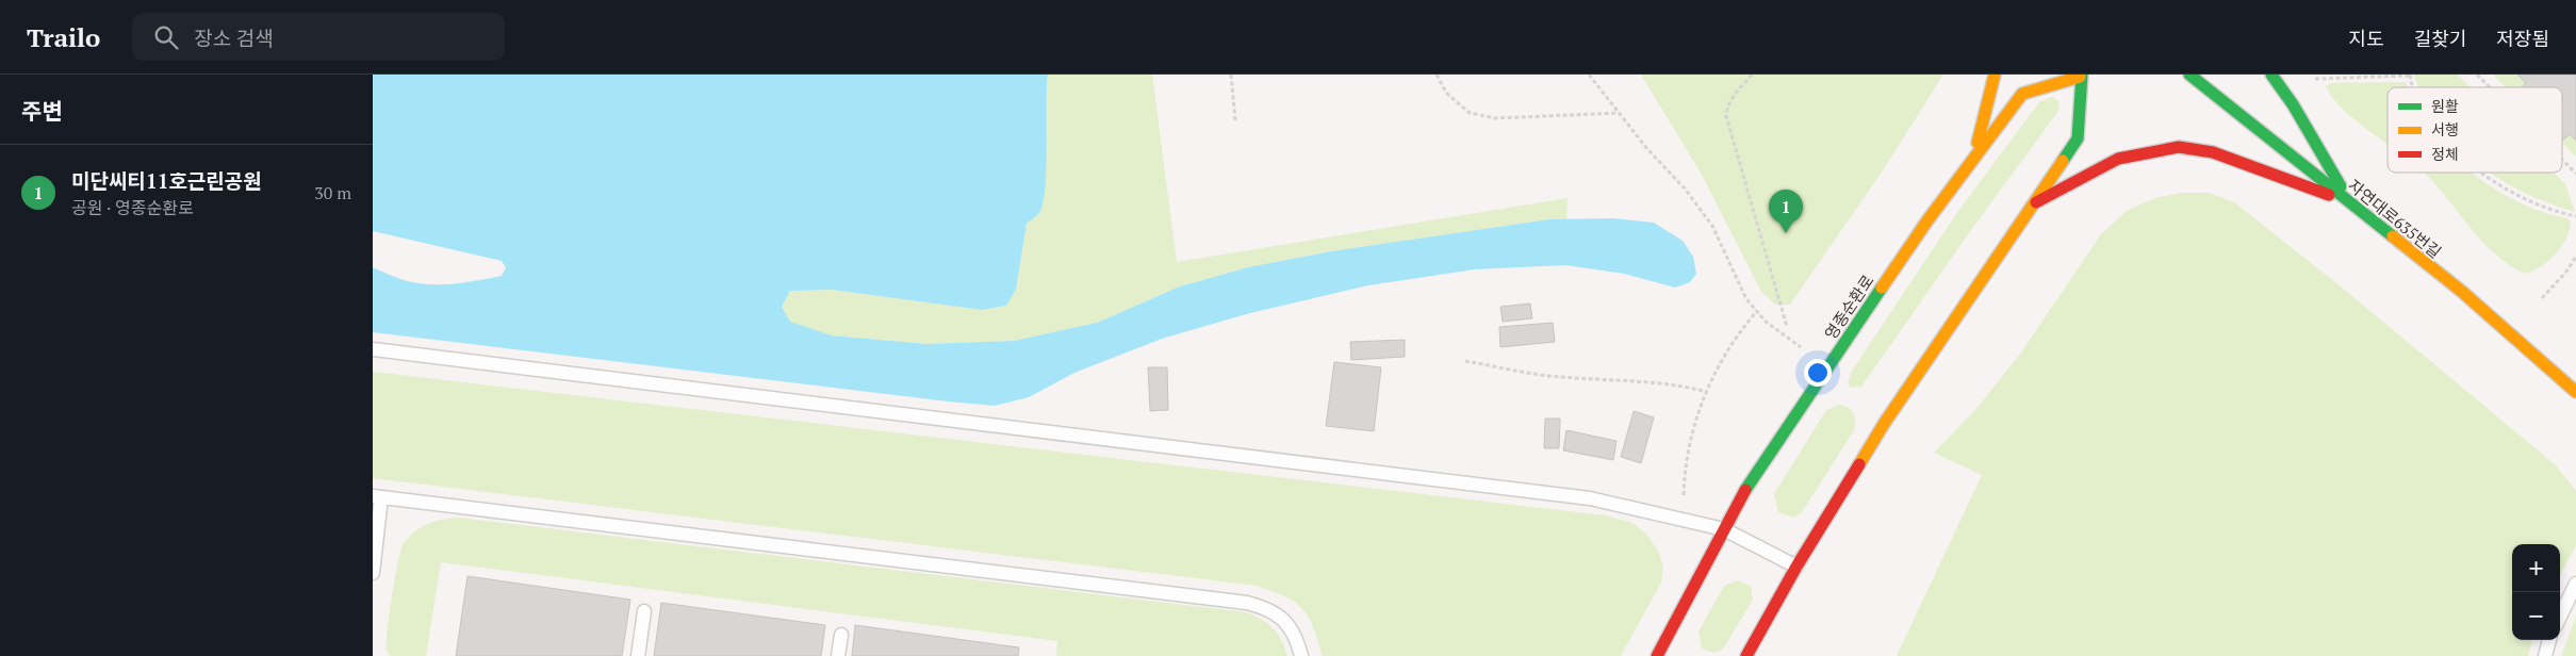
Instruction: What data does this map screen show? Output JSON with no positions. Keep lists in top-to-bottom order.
{
  "streets": {
    "main road": ["자연대로635번길", "영종순환로"]
  },
  "legend": ["원활", "서행", "정체"],
  "page": {
    "header": "Trailo",
    "search": "장소 검색",
    "nav": ["지도", "길찾기", "저장됨"],
    "heading": "주변",
    "list": [
      {
        "mark": "1",
        "name": "미단씨티11호근린공원",
        "note": "공원 · 영종순환로",
        "value": "30 m"
      }
    ],
    "pins": "1",
    "map_buttons": ["+", "−"]
  }
}
